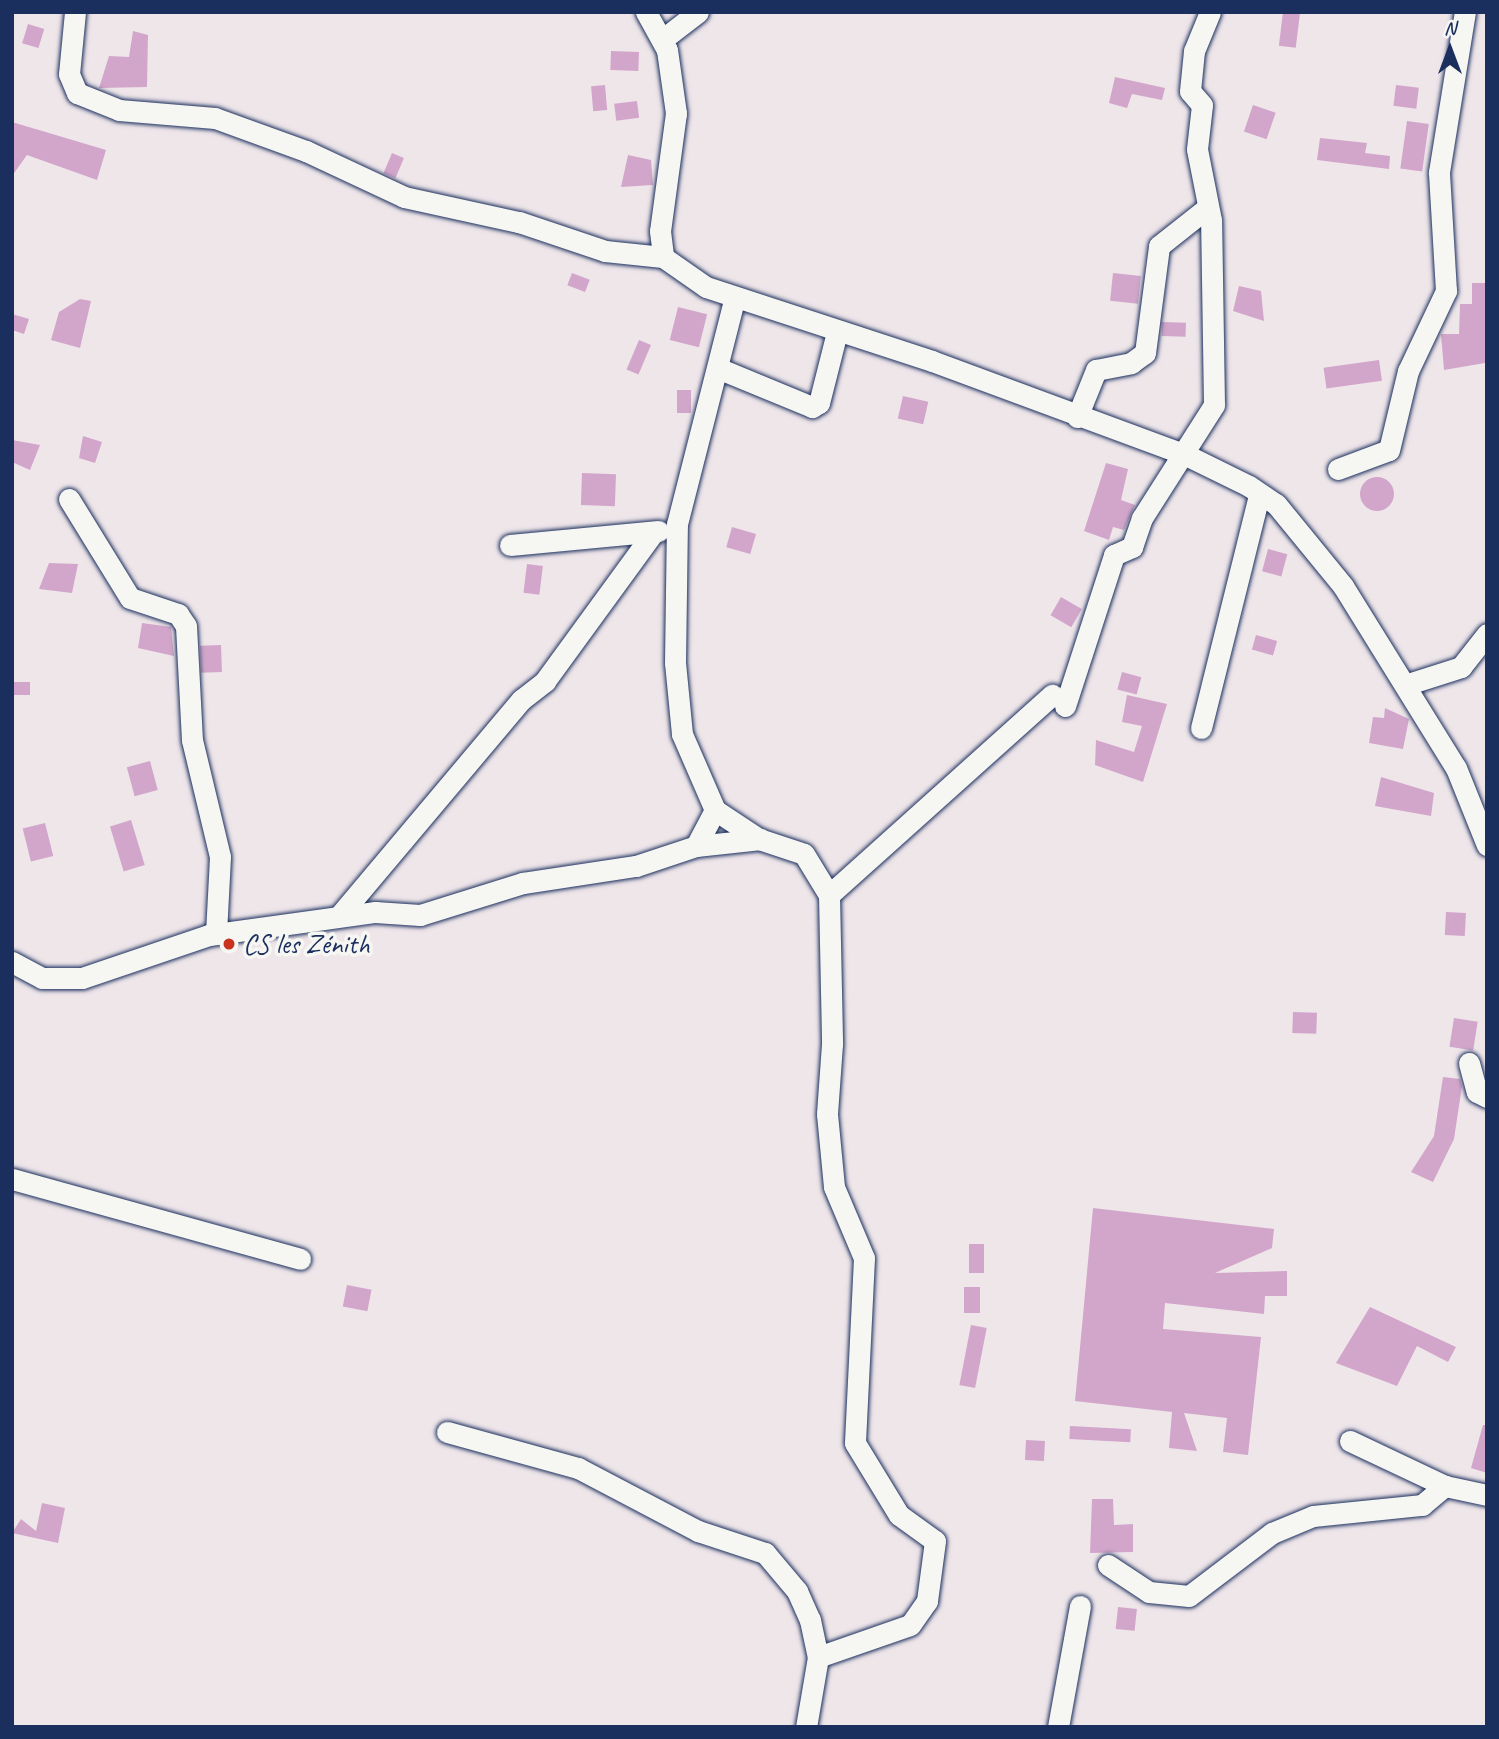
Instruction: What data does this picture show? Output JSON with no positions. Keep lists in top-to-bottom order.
{
  "places": ["CS les Zénith"],
  "north": "top"
}
